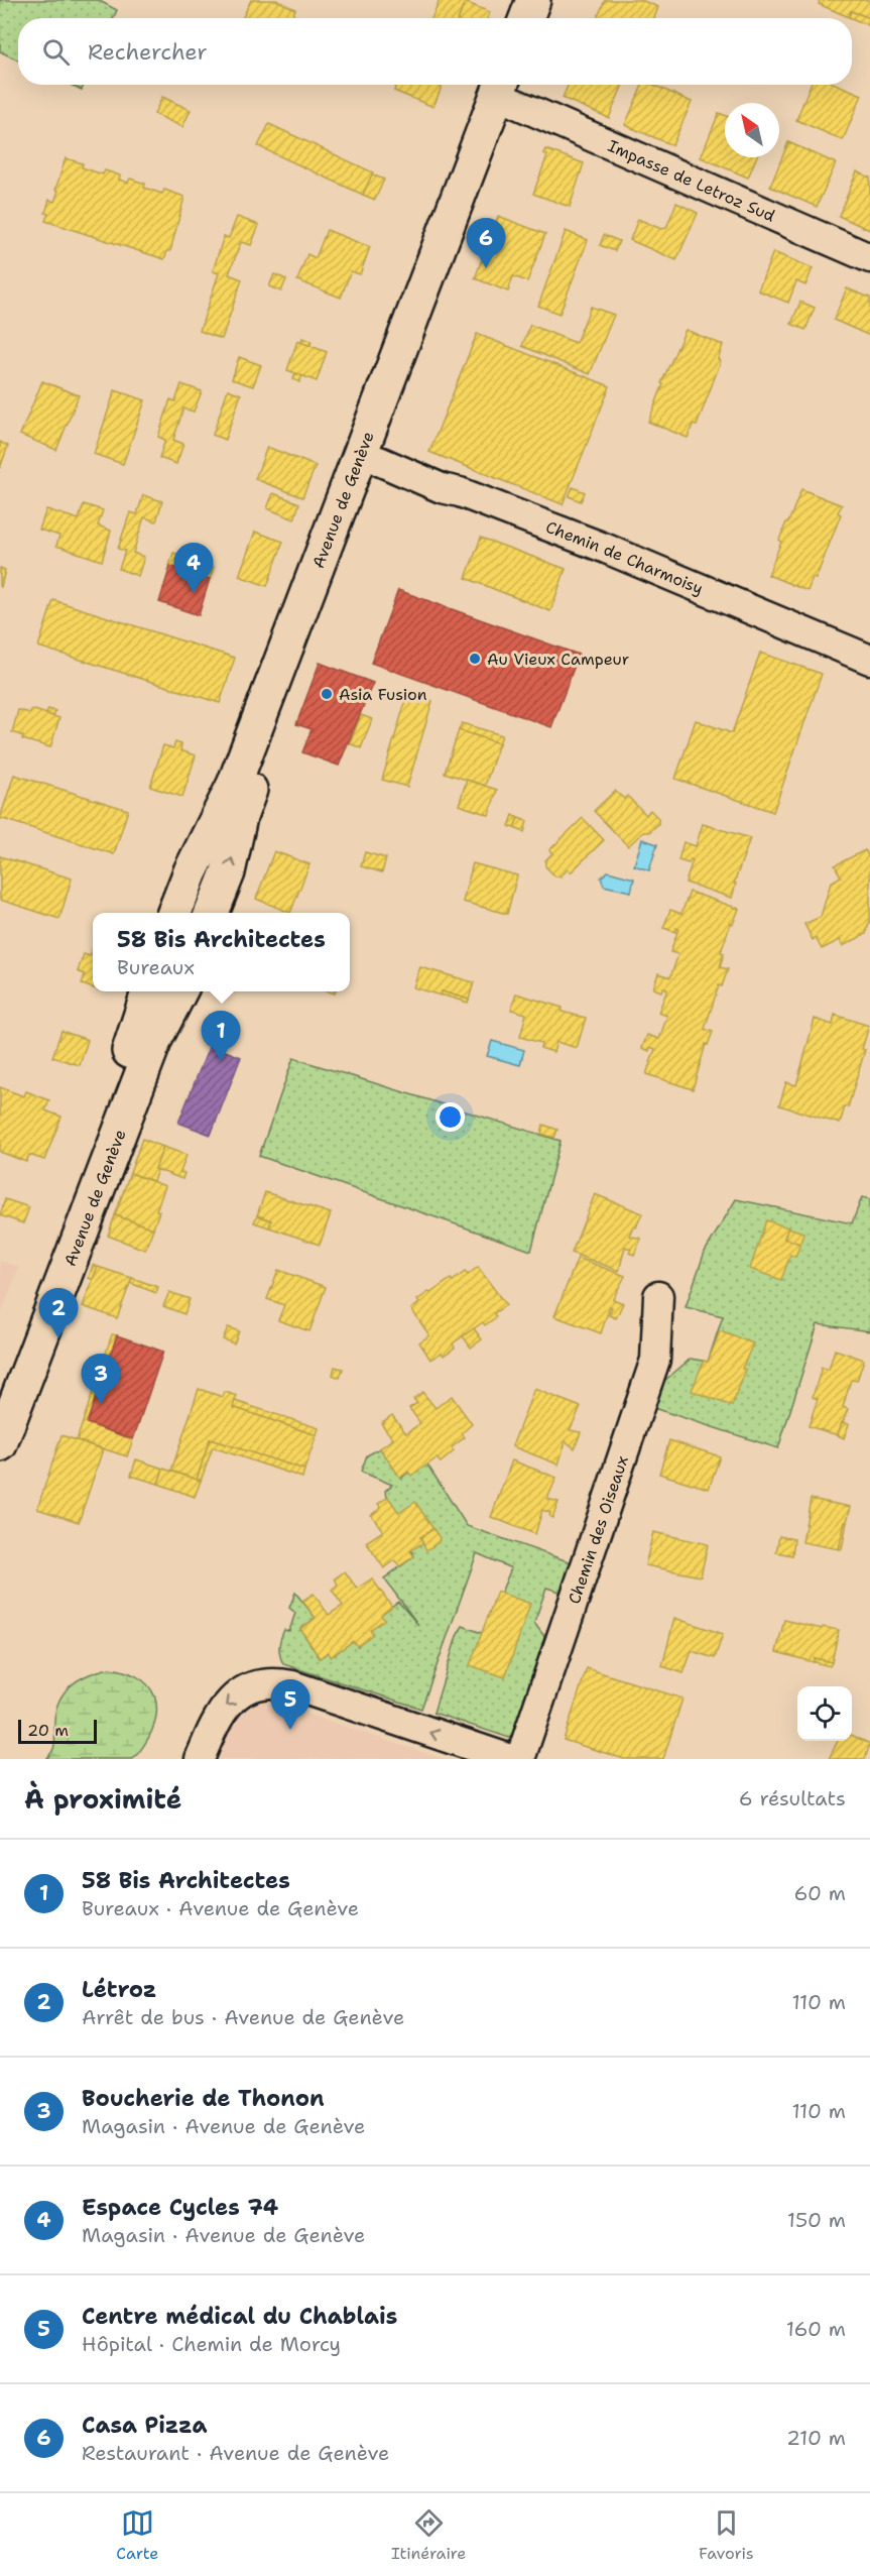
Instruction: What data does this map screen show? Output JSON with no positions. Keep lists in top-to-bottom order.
{
  "streets": {
    "main road": ["Avenue de Genève"],
    "street": ["Impasse de Letroz Sud", "Chemin de Charmoisy", "Chemin des Oiseaux"]
  },
  "crossings": [
    ["Impasse de Letroz Sud", "Avenue de Genève"],
    ["Avenue de Genève", "Chemin de Charmoisy"]
  ],
  "places": ["Au Vieux Campeur", "Asia Fusion"],
  "scale_bar": "20 m",
  "north": "top left",
  "page": {
    "search": "Rechercher",
    "pins": [
      "6",
      "4",
      "1",
      "2",
      "3",
      "5"
    ],
    "popup": ["58 Bis Architectes", "Bureaux"],
    "scale": "20 m",
    "heading": ["À proximité", "6 résultats"],
    "list": [
      {
        "mark": "1",
        "name": "58 Bis Architectes",
        "note": "Bureaux · Avenue de Genève",
        "value": "60 m"
      },
      {
        "mark": "2",
        "name": "Létroz",
        "note": "Arrêt de bus · Avenue de Genève",
        "value": "110 m"
      },
      {
        "mark": "3",
        "name": "Boucherie de Thonon",
        "note": "Magasin · Avenue de Genève",
        "value": "110 m"
      },
      {
        "mark": "4",
        "name": "Espace Cycles 74",
        "note": "Magasin · Avenue de Genève",
        "value": "150 m"
      },
      {
        "mark": "5",
        "name": "Centre médical du Chablais",
        "note": "Hôpital · Chemin de Morcy",
        "value": "160 m"
      },
      {
        "mark": "6",
        "name": "Casa Pizza",
        "note": "Restaurant · Avenue de Genève",
        "value": "210 m"
      }
    ],
    "nav": ["Carte", "Itinéraire", "Favoris"]
  }
}
